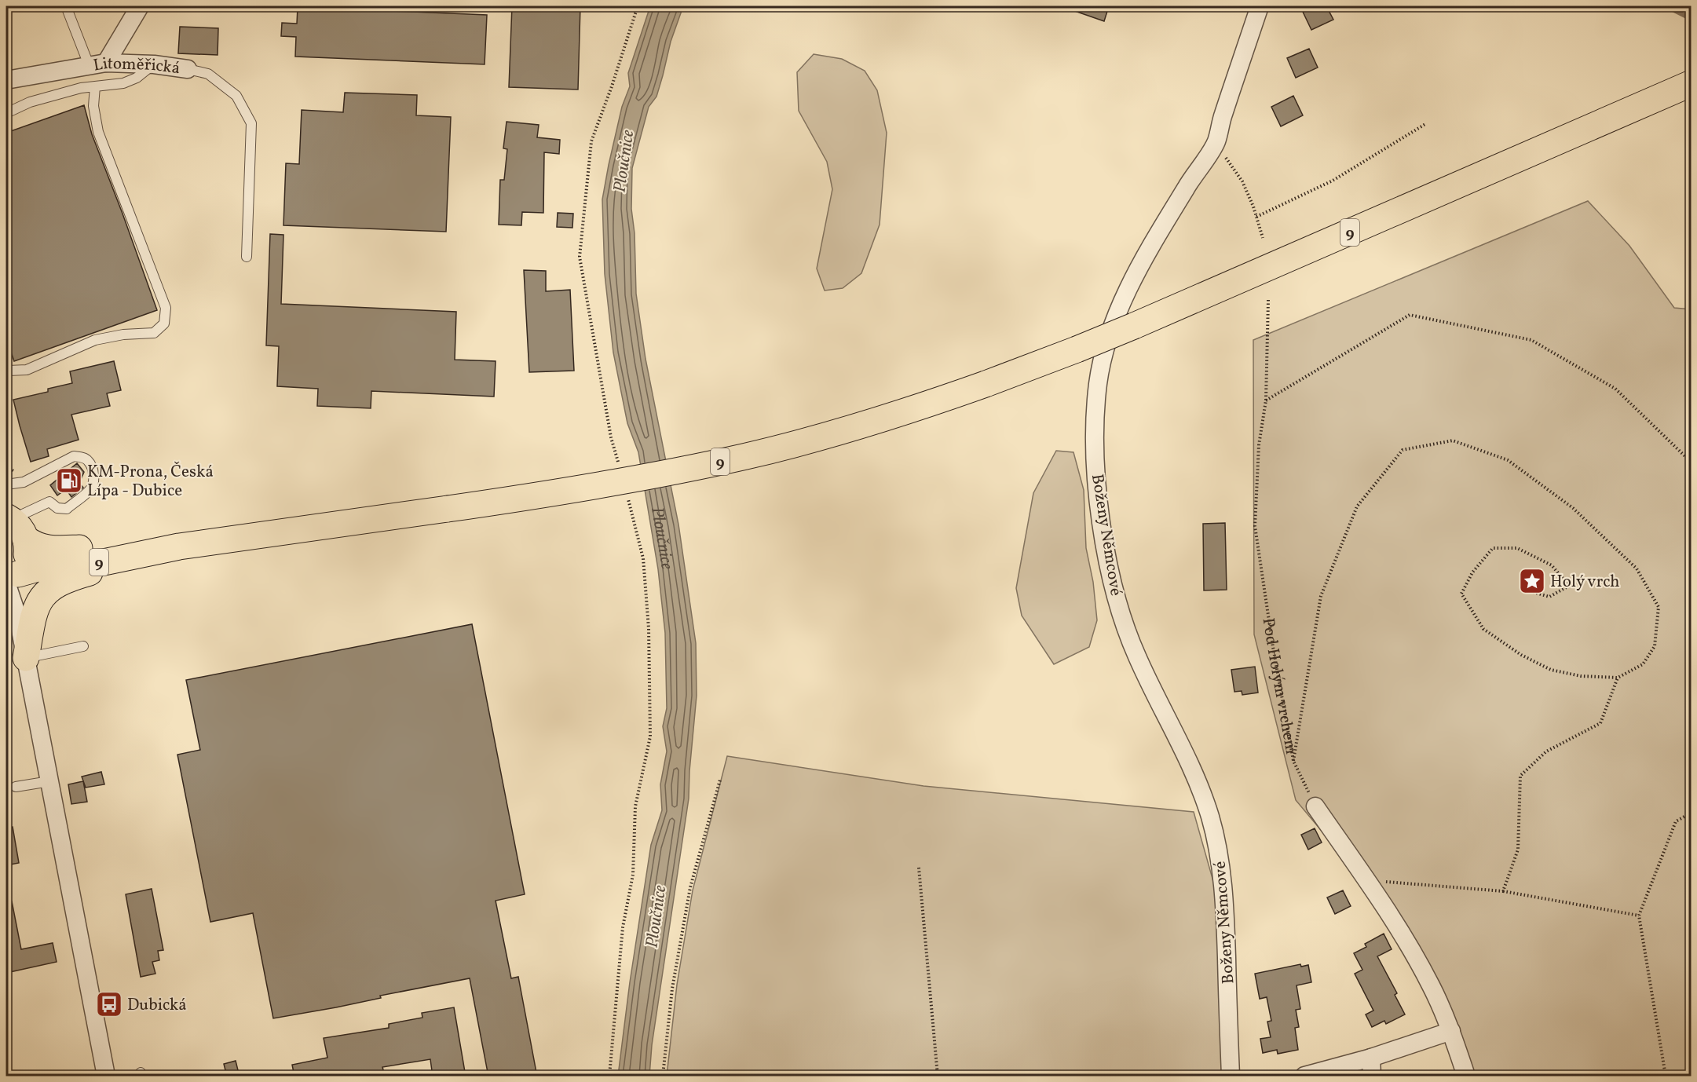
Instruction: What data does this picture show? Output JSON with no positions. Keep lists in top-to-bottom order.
{
  "streets": {
    "main road": ["9"],
    "street": ["Litoměřická", "Boženy Němcové"],
    "path": ["Pod Holým vrchem"]
  },
  "water": ["Ploučnice"],
  "places": {
    "fuel station": ["KM-Prona, Česká Lípa - Dubice"],
    "place": ["Holý vrch"],
    "bus stop": ["Dubická"]
  }
}
